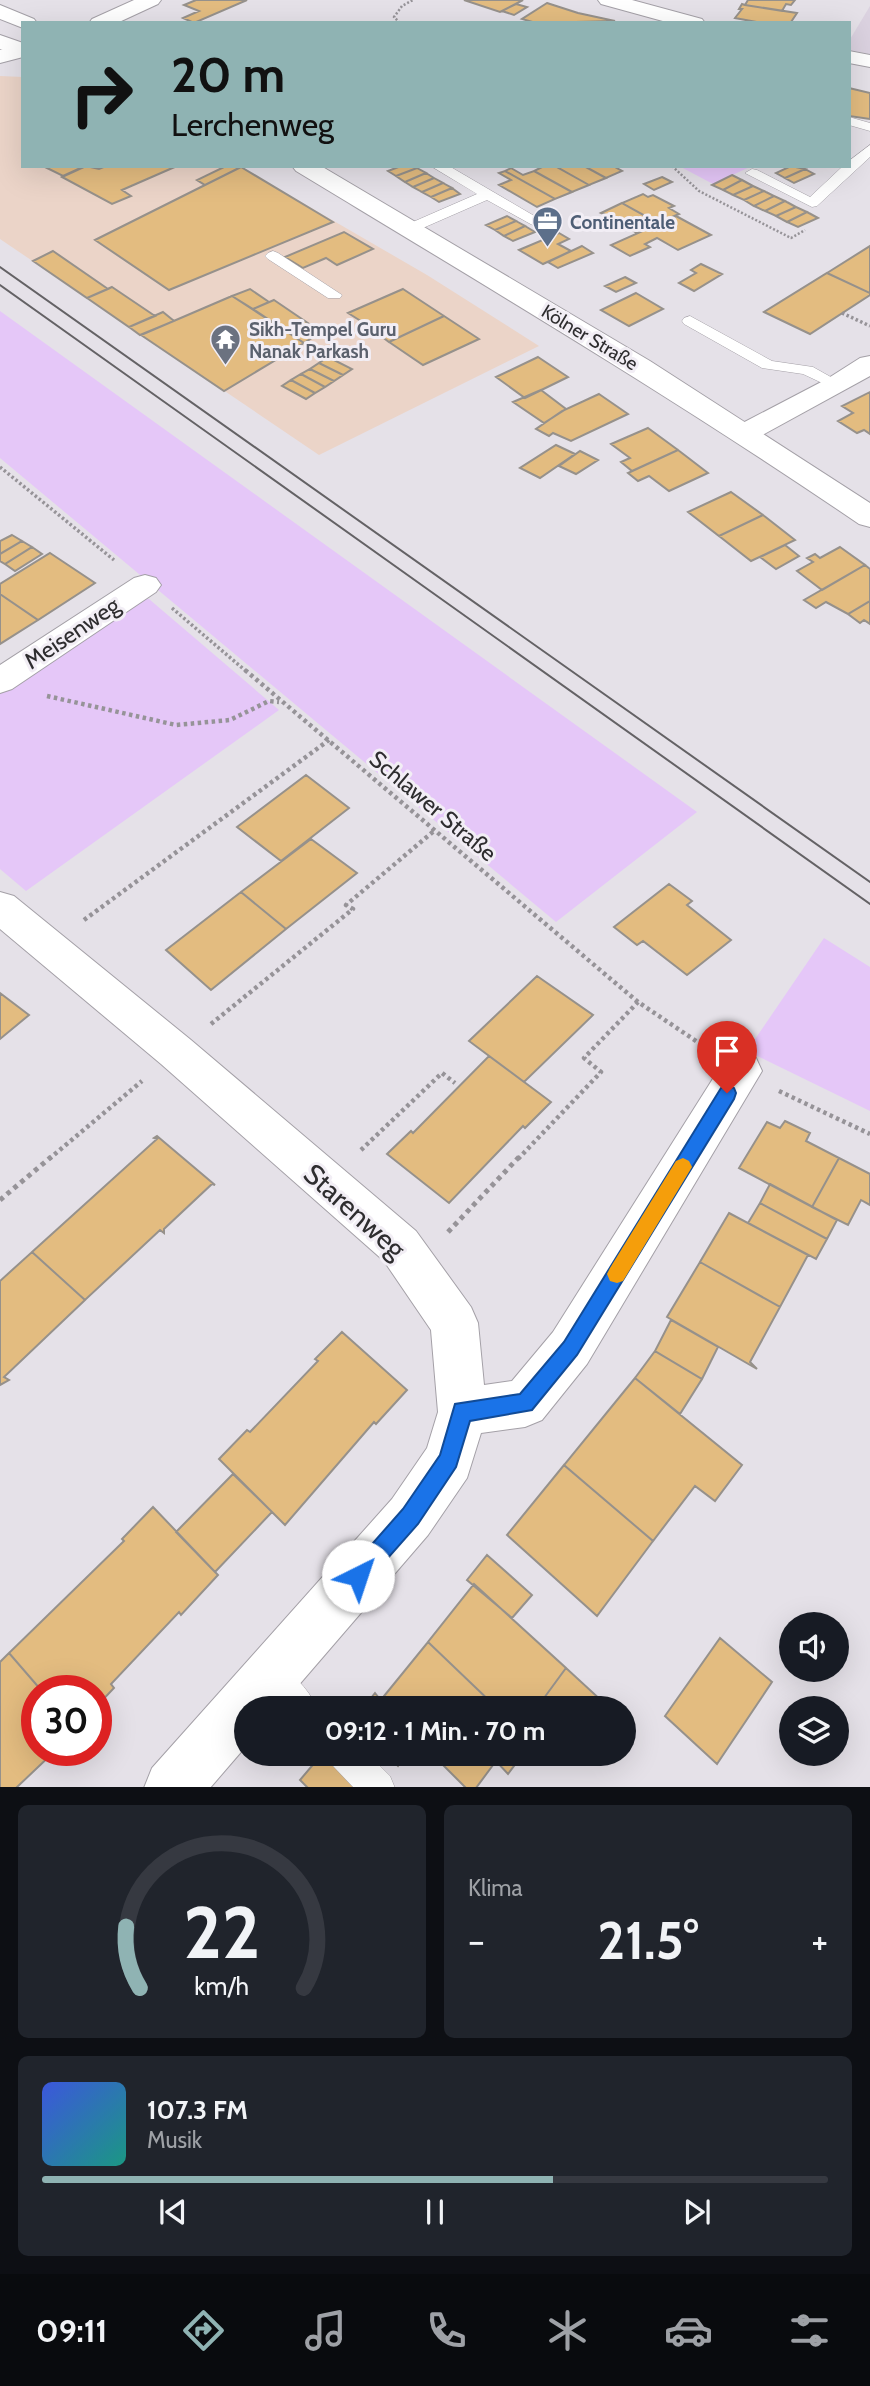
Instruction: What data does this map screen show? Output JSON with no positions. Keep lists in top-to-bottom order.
{
  "streets": {
    "street": ["Kölner Straße", "Meisenweg", "Starenweg"],
    "path": ["Schlawer Straße"]
  },
  "crossings": [
    ["Meisenweg", "Schlawer Straße"]
  ],
  "places": {
    "office": ["Continentale"],
    "temple": ["Sikh-Tempel Guru Nanak Parkash"]
  },
  "page": {
    "turn": ["20 m", "Lerchenweg"],
    "limit": "30",
    "trip": "09:12 · 1 Min. · 70 m",
    "tile": "Klima",
    "heat": ["−", "21.5°", "+"],
    "song": ["107.3 FM", "Musik"],
    "tabs": "09:11",
    "gauge": ["22", "km/h"]
  }
}
